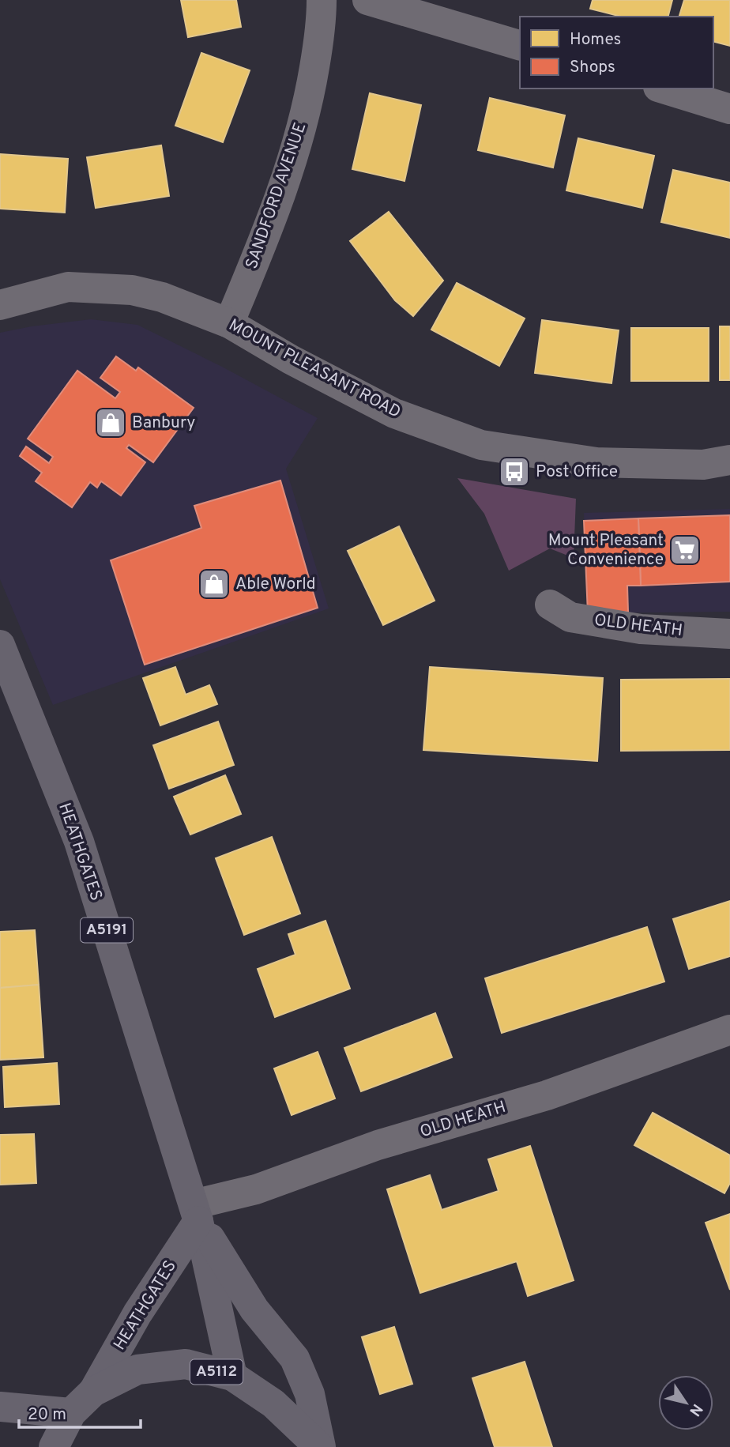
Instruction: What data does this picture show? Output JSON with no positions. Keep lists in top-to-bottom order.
{
  "streets": {
    "main road": ["HEATHGATES", "A5191", "A5112"],
    "street": ["SANDFORD AVENUE", "MOUNT PLEASANT ROAD", "OLD HEATH"]
  },
  "crossings": [
    ["SANDFORD AVENUE", "MOUNT PLEASANT ROAD"],
    ["OLD HEATH", "HEATHGATES"],
    ["OLD HEATH", "A5191"],
    ["HEATHGATES", "A5191"],
    ["HEATHGATES", "A5112"],
    ["A5191", "A5112"]
  ],
  "places": {
    "shop": ["Banbury", "Able World"],
    "bus stop": ["Post Office"],
    "supermarket": ["Mount Pleasant Convenience"]
  },
  "legend": ["Homes", "Shops"],
  "scale_bar": "20 m",
  "north": "bottom right"
}
